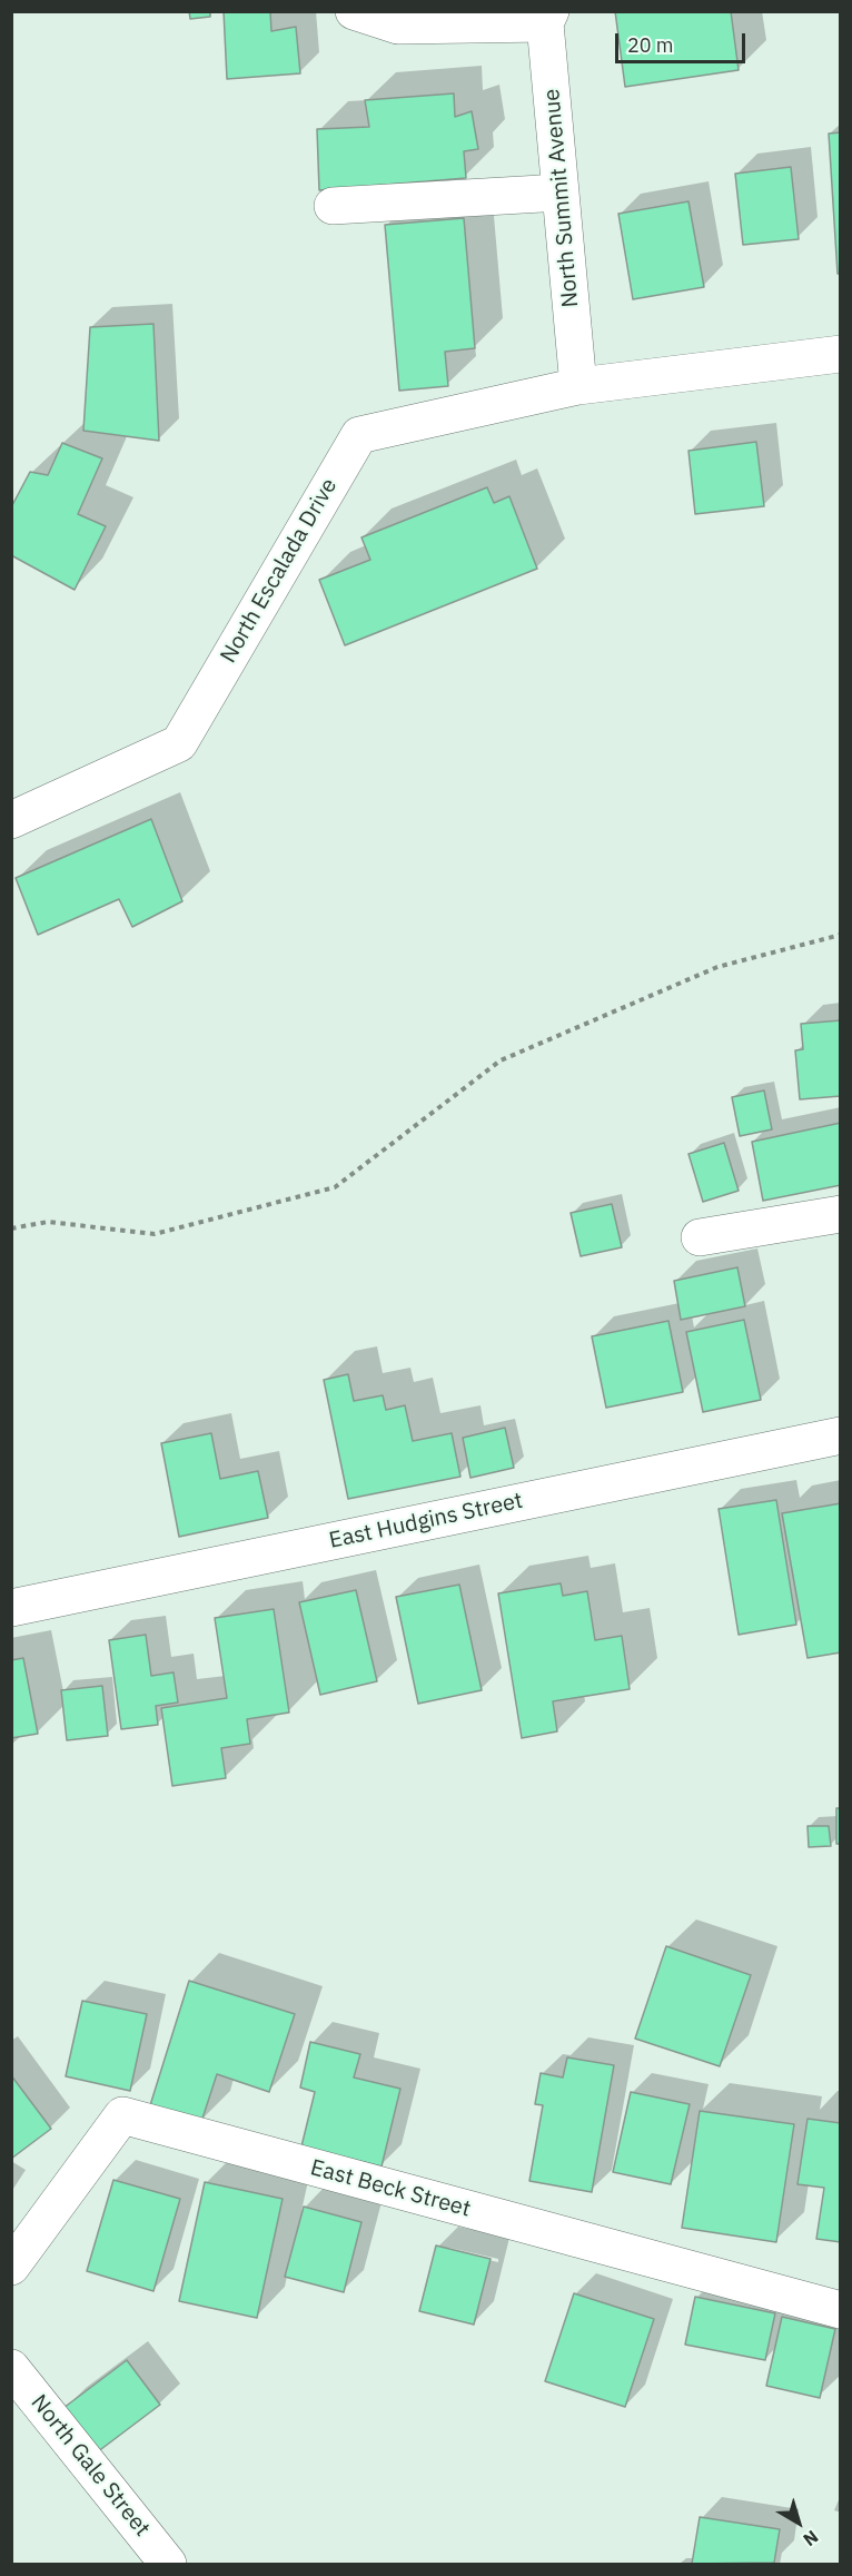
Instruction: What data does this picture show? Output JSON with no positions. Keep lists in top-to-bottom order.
{
  "streets": {
    "street": [
      "North Summit Avenue",
      "North Escalada Drive",
      "East Hudgins Street",
      "East Beck Street",
      "North Gale Street"
    ]
  },
  "crossings": [
    ["North Summit Avenue", "North Escalada Drive"]
  ],
  "scale_bar": "20 m",
  "north": "bottom right"
}
